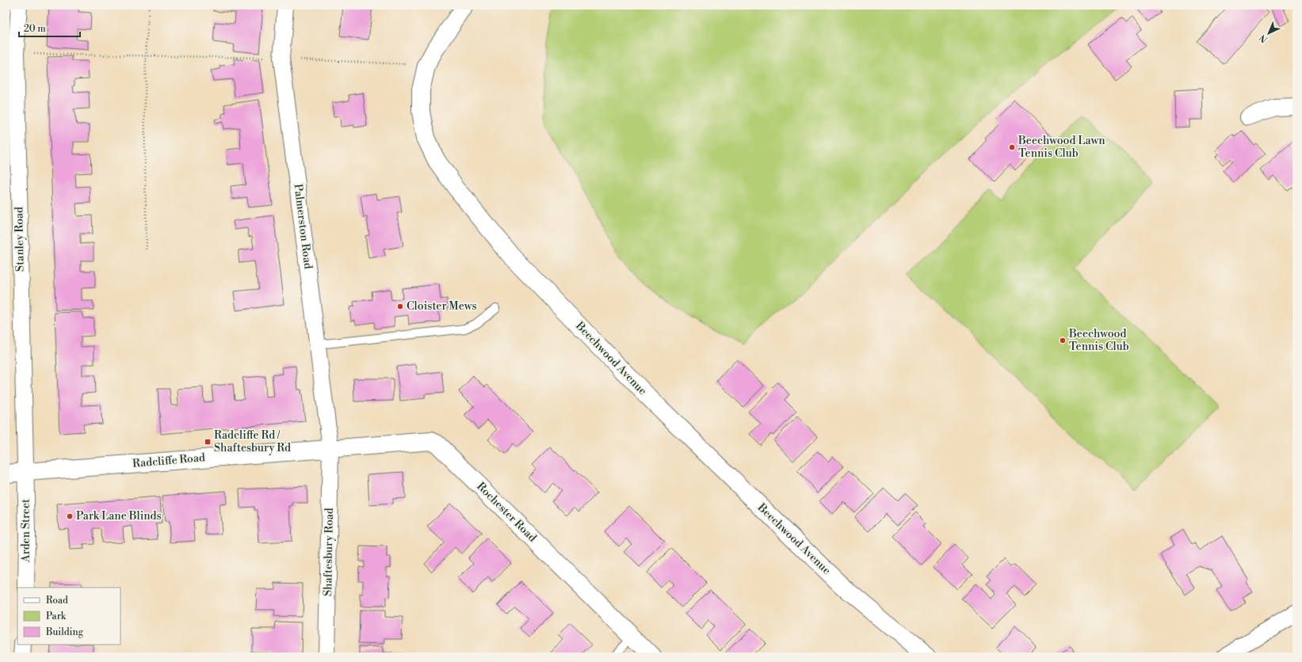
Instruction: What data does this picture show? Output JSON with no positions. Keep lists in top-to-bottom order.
{
  "streets": {
    "street": [
      "Palmerston Road",
      "Stanley Road",
      "Beechwood Avenue",
      "Radcliffe Road",
      "Rochester Road",
      "Arden Street",
      "Shaftesbury Road"
    ]
  },
  "crossings": [
    ["Palmerston Road", "Radcliffe Road"],
    ["Palmerston Road", "Rochester Road"],
    ["Palmerston Road", "Shaftesbury Road"],
    ["Stanley Road", "Radcliffe Road"],
    ["Stanley Road", "Arden Street"],
    ["Radcliffe Road", "Rochester Road"],
    ["Radcliffe Road", "Arden Street"],
    ["Radcliffe Road", "Shaftesbury Road"],
    ["Rochester Road", "Shaftesbury Road"]
  ],
  "places": {
    "other": [
      "Beechwood Lawn Tennis Club",
      "Cloister Mews",
      "Beechwood Tennis Club",
      "Park Lane Blinds"
    ],
    "transit": ["Radcliffe Rd / Shaftesbury Rd"]
  },
  "legend": ["Road", "Park", "Building"],
  "scale_bar": "20 m",
  "north": "bottom left"
}
